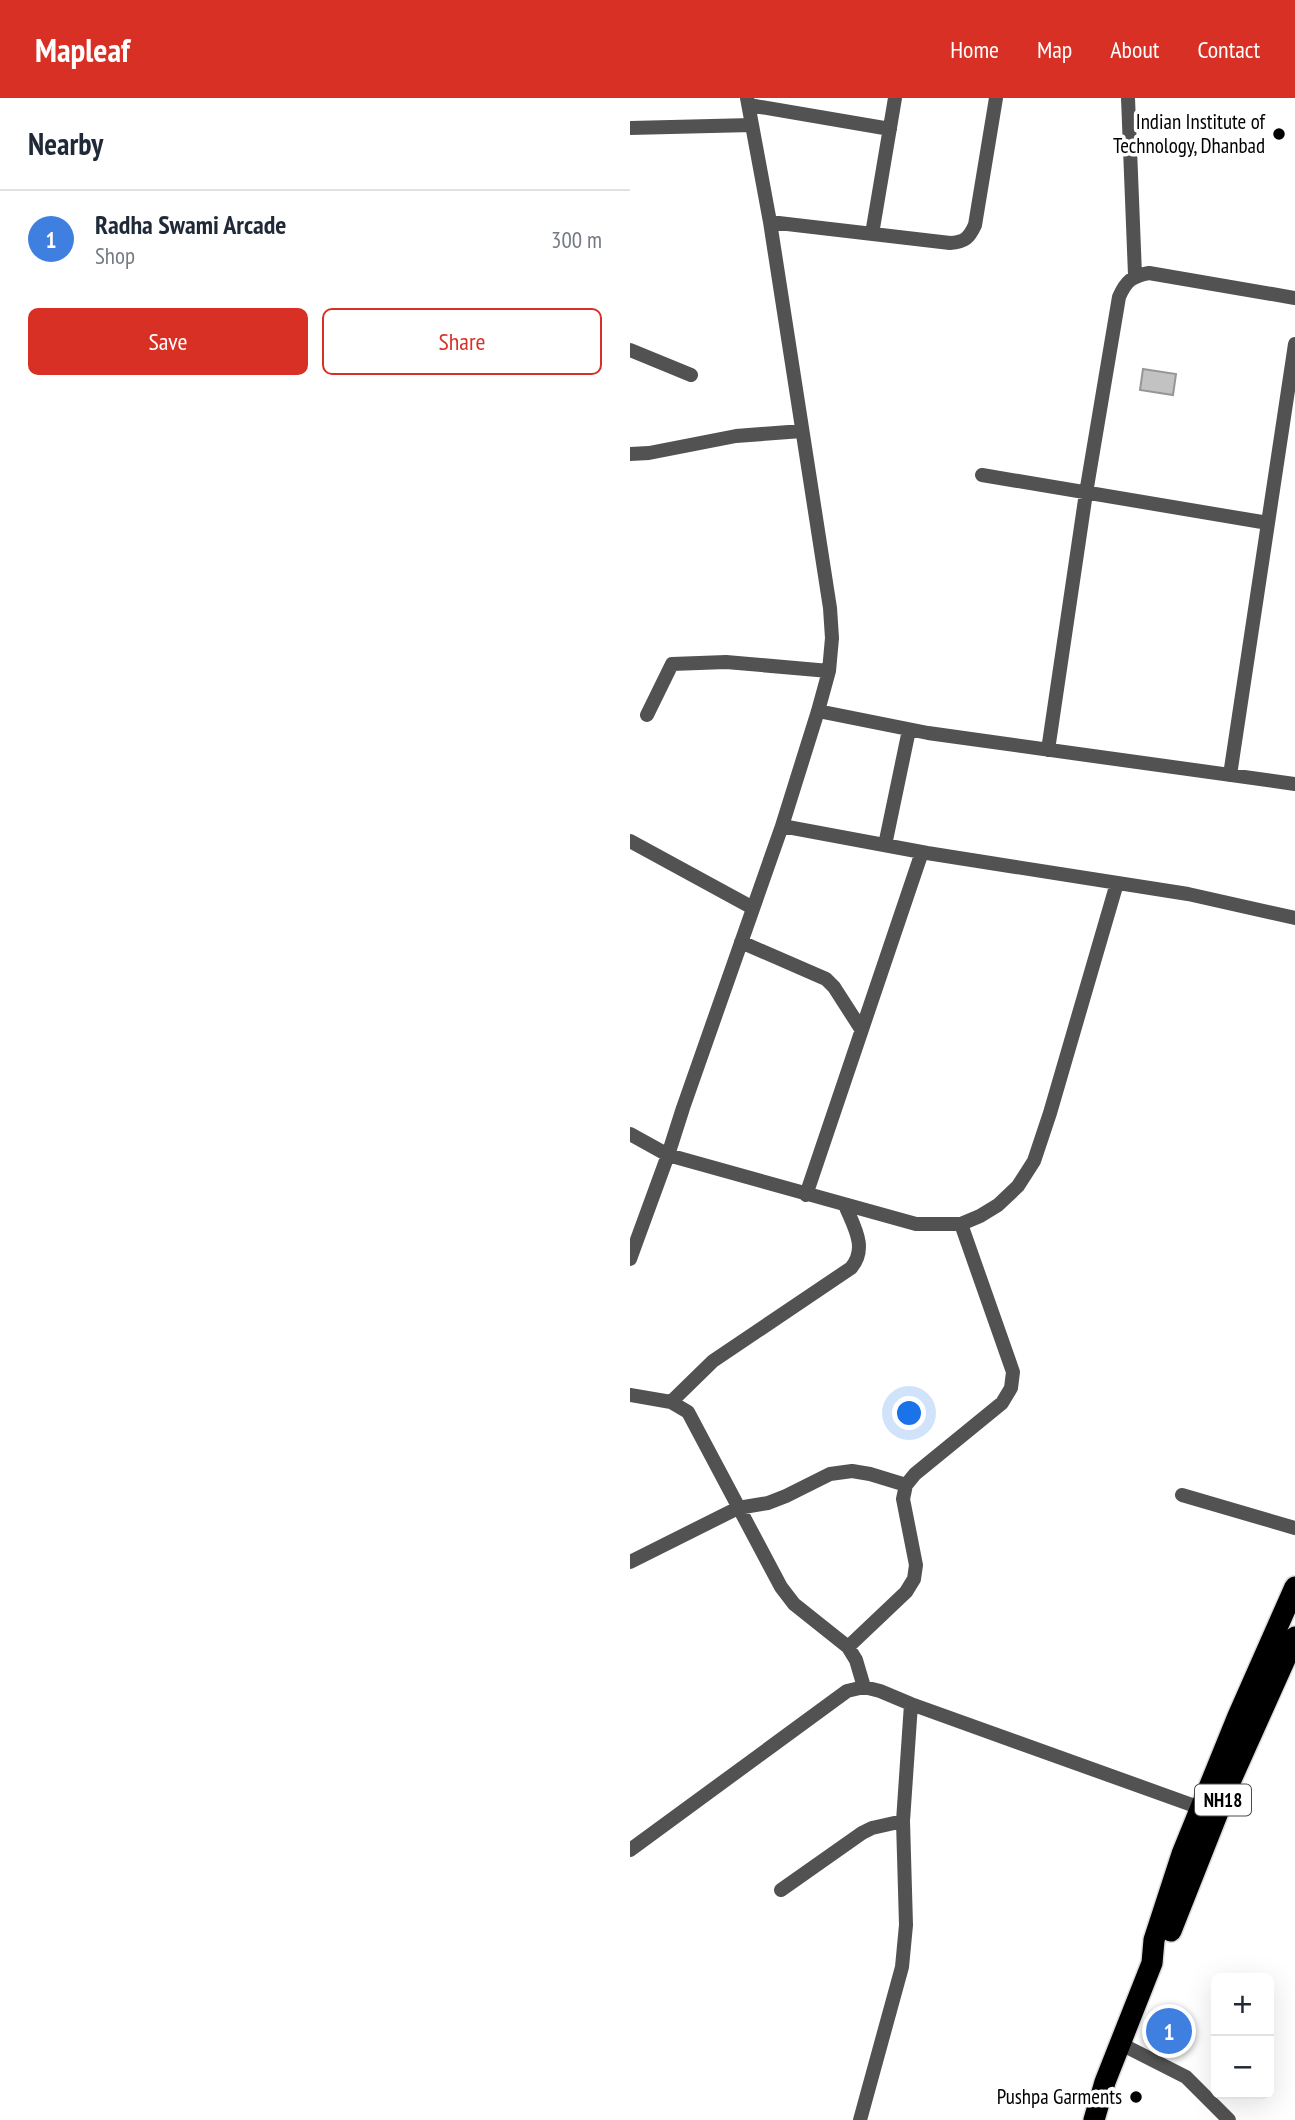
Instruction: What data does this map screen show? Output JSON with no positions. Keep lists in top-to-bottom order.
{
  "streets": {
    "highway": ["NH18"]
  },
  "places": ["Indian Institute of Technology, Dhanbad", "Pushpa Garments"],
  "page": {
    "header": "Mapleaf",
    "nav": [
      "Home",
      "Map",
      "About",
      "Contact"
    ],
    "heading": "Nearby",
    "list": [
      {
        "mark": "1",
        "name": "Radha Swami Arcade",
        "note": "Shop",
        "value": "300 m"
      }
    ],
    "buttons": ["Save", "Share"],
    "map_buttons": ["+", "−"],
    "pins": "1"
  }
}
